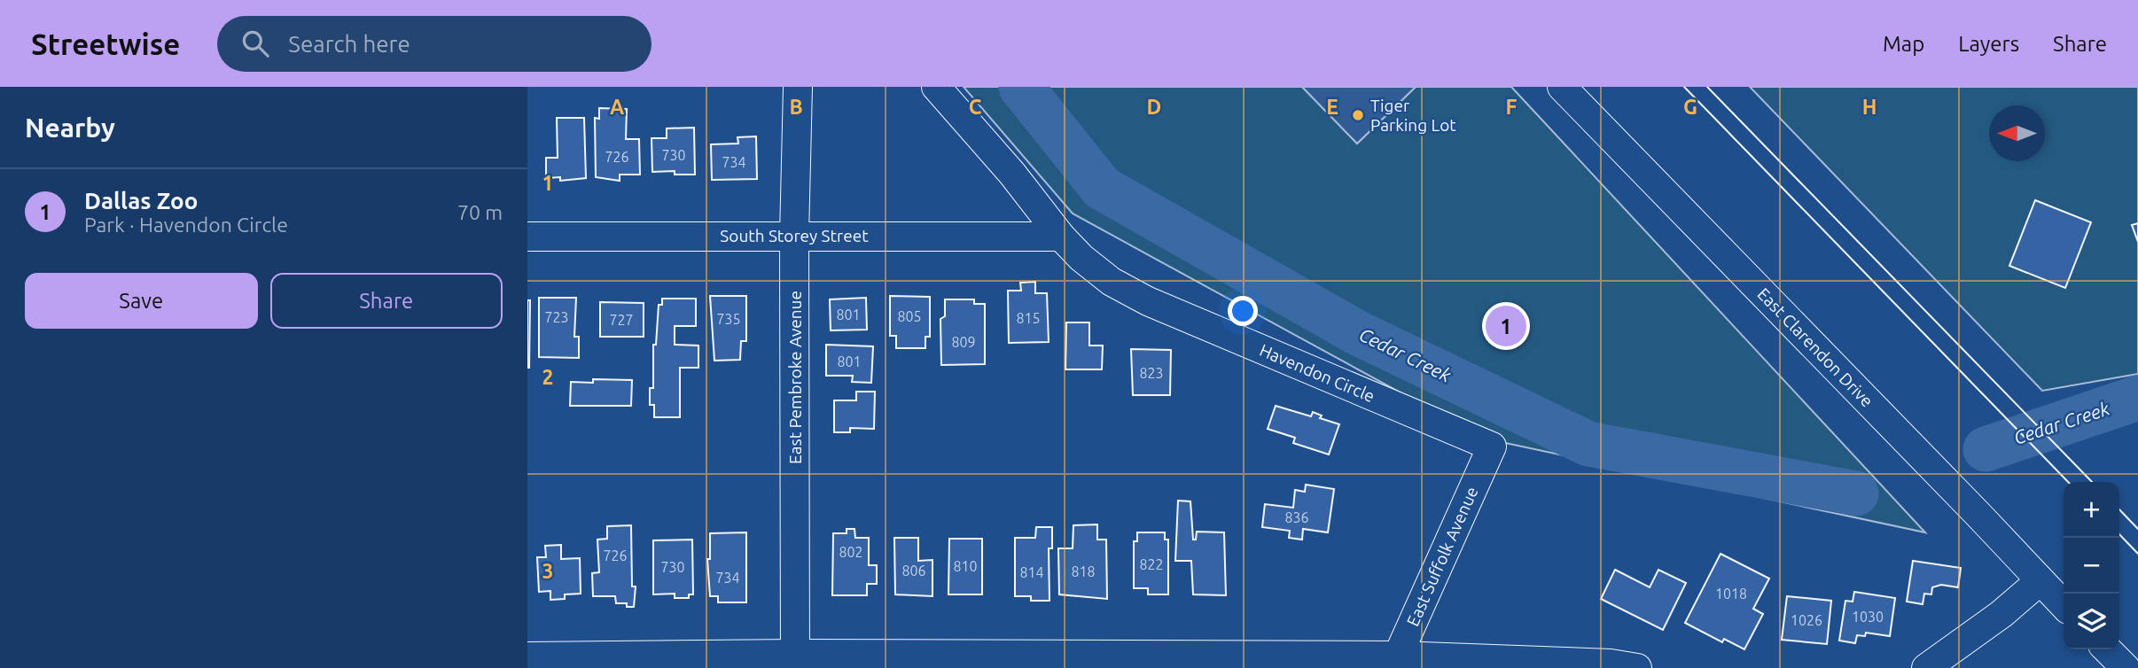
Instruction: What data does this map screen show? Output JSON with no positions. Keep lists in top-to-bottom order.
{
  "streets": {
    "street": [
      "South Storey Street",
      "East Clarendon Drive",
      "Havendon Circle",
      "East Pembroke Avenue",
      "East Suffolk Avenue"
    ]
  },
  "crossings": [
    ["South Storey Street", "Havendon Circle"],
    ["South Storey Street", "East Pembroke Avenue"],
    ["Havendon Circle", "East Suffolk Avenue"]
  ],
  "water": ["Cedar Creek"],
  "places": ["Tiger Parking Lot"],
  "house_numbers": [
    "730",
    "726",
    "734",
    "801",
    "805",
    "723",
    "815",
    "735",
    "727",
    "809",
    "801",
    "823",
    "836",
    "802",
    "726",
    "822",
    "810",
    "730",
    "806",
    "818",
    "814",
    "734",
    "1018",
    "1030",
    "1026"
  ],
  "north": "left",
  "page": {
    "header": "Streetwise",
    "search": "Search here",
    "nav": ["Map", "Layers", "Share"],
    "heading": "Nearby",
    "list": [
      {
        "mark": "1",
        "name": "Dallas Zoo",
        "note": "Park · Havendon Circle",
        "value": "70 m"
      }
    ],
    "buttons": ["Save", "Share"],
    "pins": "1",
    "map_buttons": ["+", "−"]
  },
  "grid": {
    "columns": [
      "A",
      "B",
      "C",
      "D",
      "E",
      "F",
      "G",
      "H"
    ],
    "rows": ["1", "2", "3"]
  }
}
